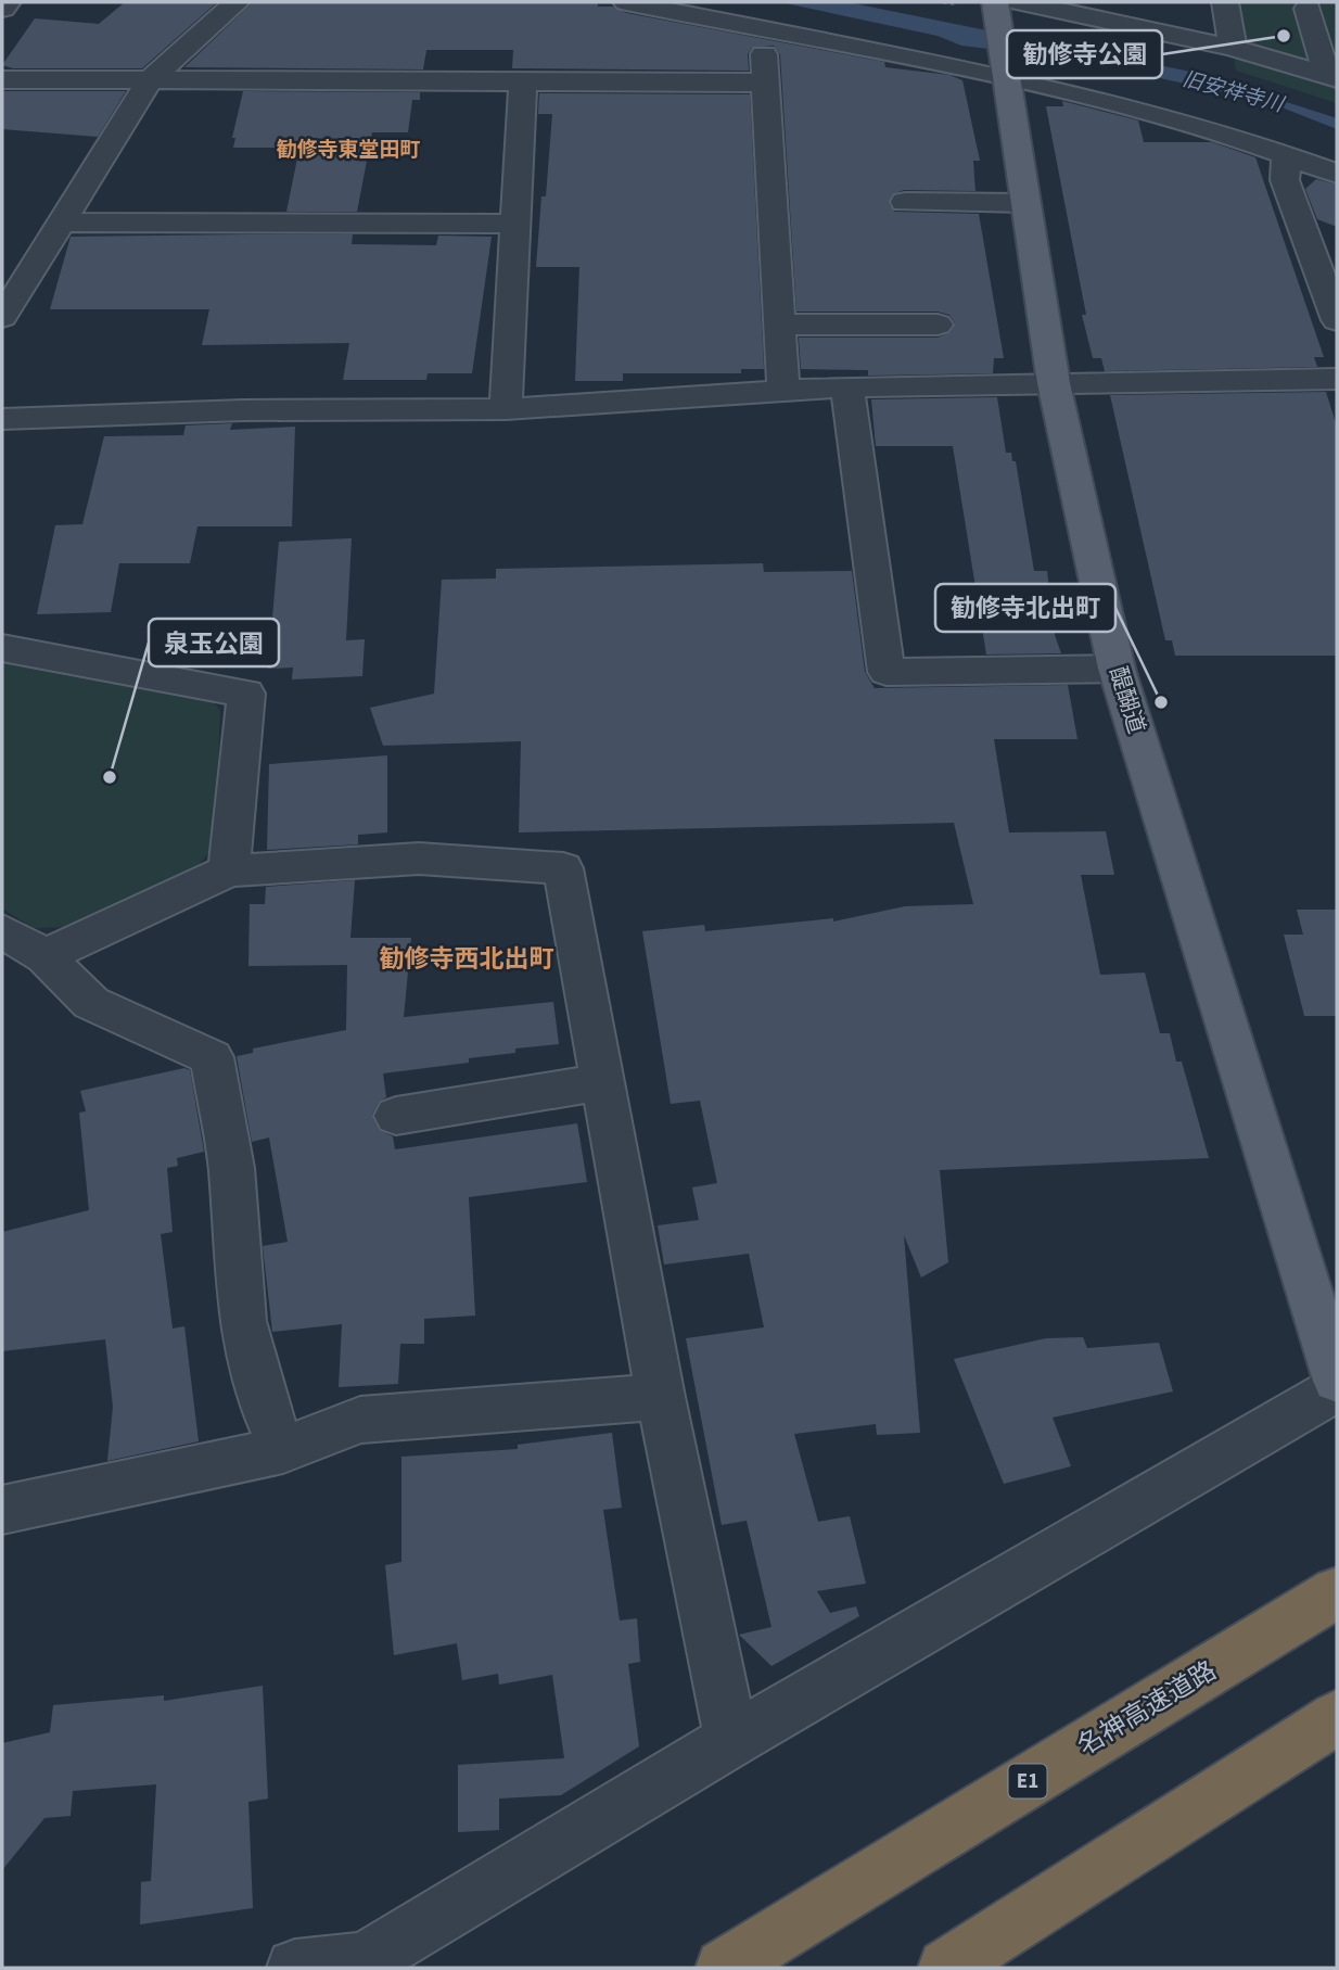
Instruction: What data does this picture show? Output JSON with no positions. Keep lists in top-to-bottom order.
{
  "streets": {
    "highway": ["名神高速道路", "E1"],
    "main road": ["醍醐道"]
  },
  "districts": ["勧修寺東堂田町", "勧修寺西北出町"],
  "water": ["旧安祥寺川"],
  "places": ["勧修寺公園", "勧修寺北出町", "泉玉公園"]
}
